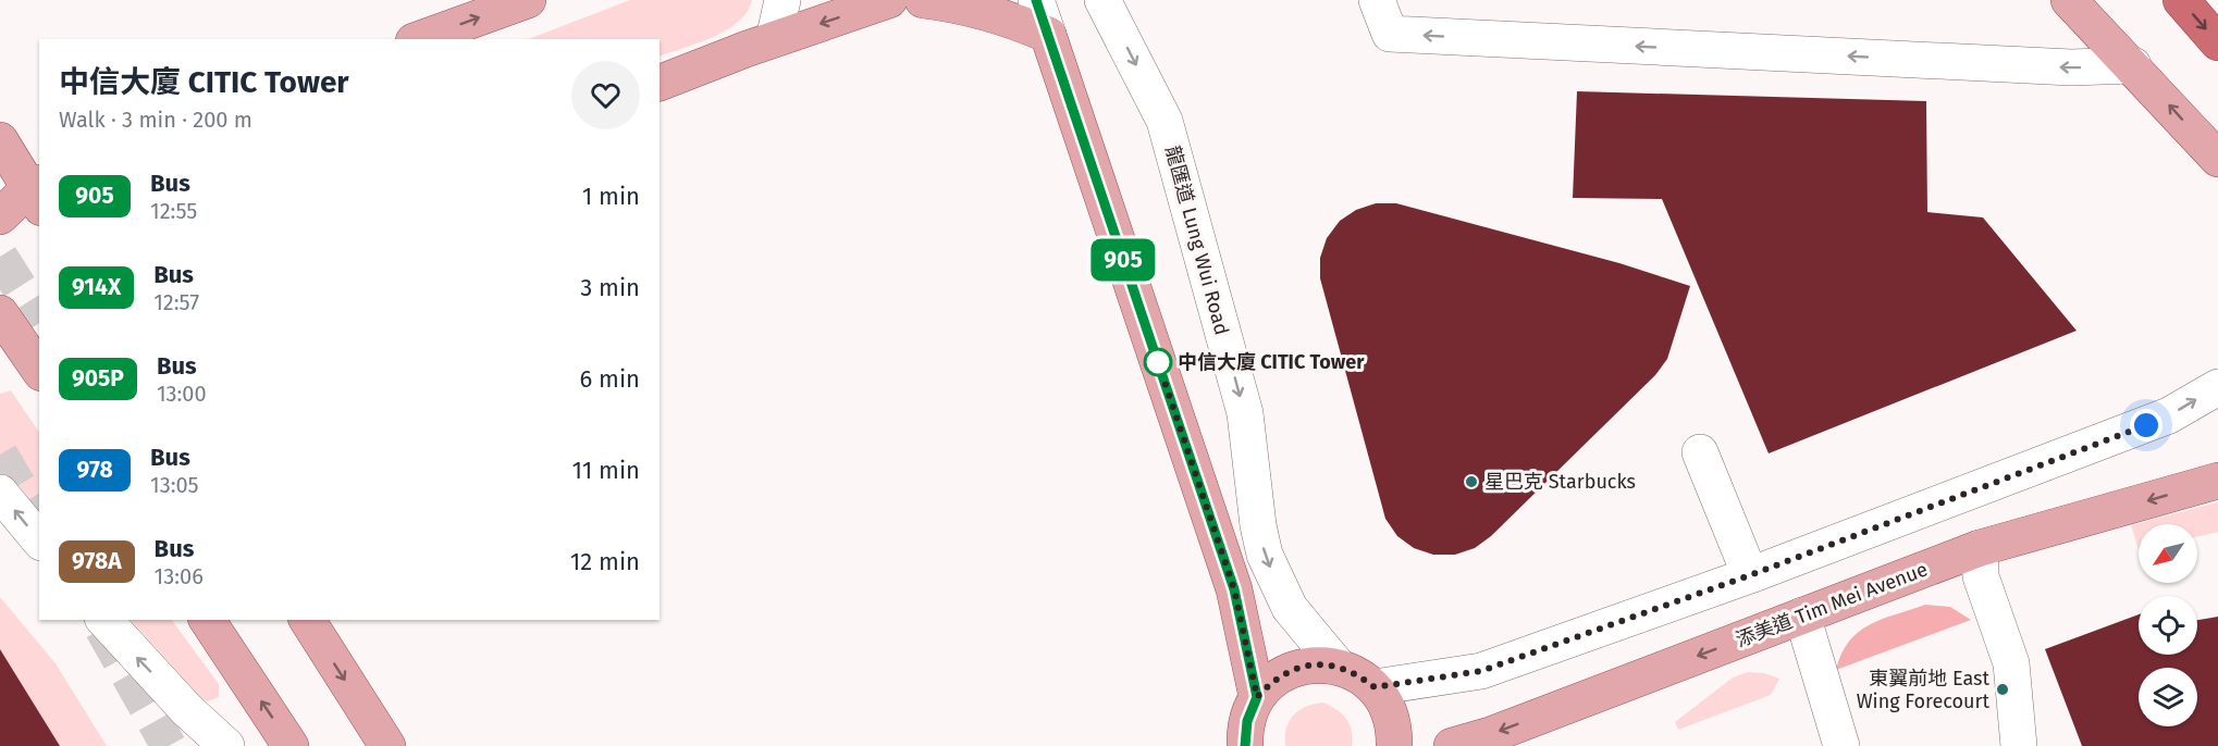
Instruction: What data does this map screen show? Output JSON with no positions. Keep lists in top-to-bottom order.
{
  "streets": {
    "main road": ["龍匯道 Lung Wui Road", "添美道 Tim Mei Avenue"]
  },
  "one_way": ["龍匯道 Lung Wui Road", "添美道 Tim Mei Avenue"],
  "places": ["中信大廈 CITIC Tower", "星巴克 Starbucks", "東翼前地 East Wing Forecourt"],
  "lines": ["bus line 905"],
  "north": "bottom left",
  "page": {
    "on_map": "905",
    "heading": ["中信大廈 CITIC Tower", "Walk · 3 min · 200 m"],
    "list": [
      {
        "mark": "905",
        "name": "Bus",
        "note": "12:55",
        "value": "1 min"
      },
      {
        "mark": "914X",
        "name": "Bus",
        "note": "12:57",
        "value": "3 min"
      },
      {
        "mark": "905P",
        "name": "Bus",
        "note": "13:00",
        "value": "6 min"
      },
      {
        "mark": "978",
        "name": "Bus",
        "note": "13:05",
        "value": "11 min"
      },
      {
        "mark": "978A",
        "name": "Bus",
        "note": "13:06",
        "value": "12 min"
      }
    ]
  }
}
